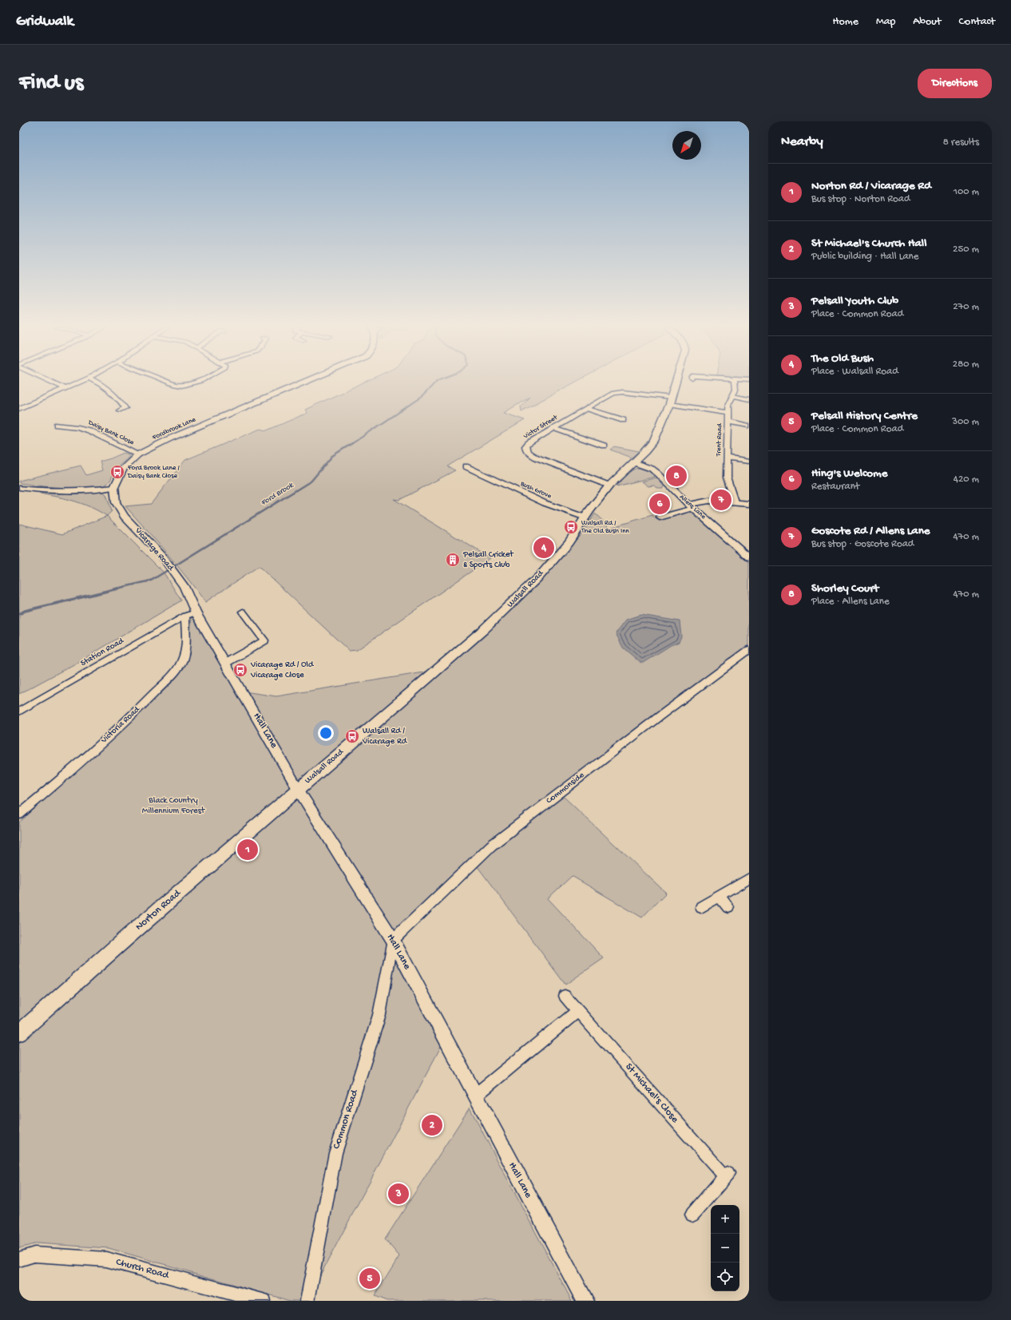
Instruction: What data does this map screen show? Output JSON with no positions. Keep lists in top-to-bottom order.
{
  "streets": {
    "main road": ["Walsall Road", "Norton Road"],
    "street": [
      "Victor Street",
      "Fordbrook Lane",
      "Daisy Bank Close",
      "Trent Road",
      "Bush Grove",
      "Allens Lane",
      "Vicarage Road",
      "Station Road",
      "Victoria Road",
      "Hall Lane",
      "Commonside",
      "St Michael's Close",
      "Common Road",
      "Church Road"
    ]
  },
  "crossings": [
    ["Victor Street", "Trent Road"],
    ["Victor Street", "Walsall Road"],
    ["Fordbrook Lane", "Daisy Bank Close"],
    ["Fordbrook Lane", "Vicarage Road"],
    ["Bush Grove", "Walsall Road"],
    ["Allens Lane", "Walsall Road"],
    ["Vicarage Road", "Station Road"],
    ["Vicarage Road", "Hall Lane"],
    ["Walsall Road", "Hall Lane"],
    ["Walsall Road", "Norton Road"],
    ["Station Road", "Victoria Road"],
    ["Station Road", "Hall Lane"],
    ["Hall Lane", "Commonside"],
    ["Hall Lane", "Norton Road"],
    ["Hall Lane", "Common Road"],
    ["Commonside", "Common Road"]
  ],
  "water": ["Ford Brook"],
  "parks": ["Black Country Millennium Forest"],
  "places": {
    "bus stop": [
      "Ford Brook Lane / Daisy Bank Close",
      "Walsall Rd / The Old Bush Inn",
      "Vicarage Rd / Old Vicarage Close",
      "Walsall Rd / Vicarage Rd"
    ],
    "building": ["Pelsall Cricket & Sports Club"]
  },
  "north": "bottom left",
  "page": {
    "header": "Gridwalk",
    "nav": [
      "Home",
      "Map",
      "About",
      "Contact"
    ],
    "buttons": "Directions",
    "title": "Find us",
    "heading": ["Nearby", "8 results"],
    "list": [
      {
        "mark": "1",
        "name": "Norton Rd / Vicarage Rd",
        "note": "Bus stop · Norton Road",
        "value": "100 m"
      },
      {
        "mark": "2",
        "name": "St Michael's Church Hall",
        "note": "Public building · Hall Lane",
        "value": "250 m"
      },
      {
        "mark": "3",
        "name": "Pelsall Youth Club",
        "note": "Place · Common Road",
        "value": "270 m"
      },
      {
        "mark": "4",
        "name": "The Old Bush",
        "note": "Place · Walsall Road",
        "value": "280 m"
      },
      {
        "mark": "5",
        "name": "Pelsall History Centre",
        "note": "Place · Common Road",
        "value": "300 m"
      },
      {
        "mark": "6",
        "name": "Hing's Welcome",
        "note": "Restaurant",
        "value": "420 m"
      },
      {
        "mark": "7",
        "name": "Goscote Rd / Allens Lane",
        "note": "Bus stop · Goscote Road",
        "value": "470 m"
      },
      {
        "mark": "8",
        "name": "Shorley Court",
        "note": "Place · Allens Lane",
        "value": "470 m"
      }
    ],
    "pins": [
      "8",
      "7",
      "6",
      "4",
      "1",
      "2",
      "3",
      "5"
    ],
    "map_buttons": ["+", "−"]
  }
}
